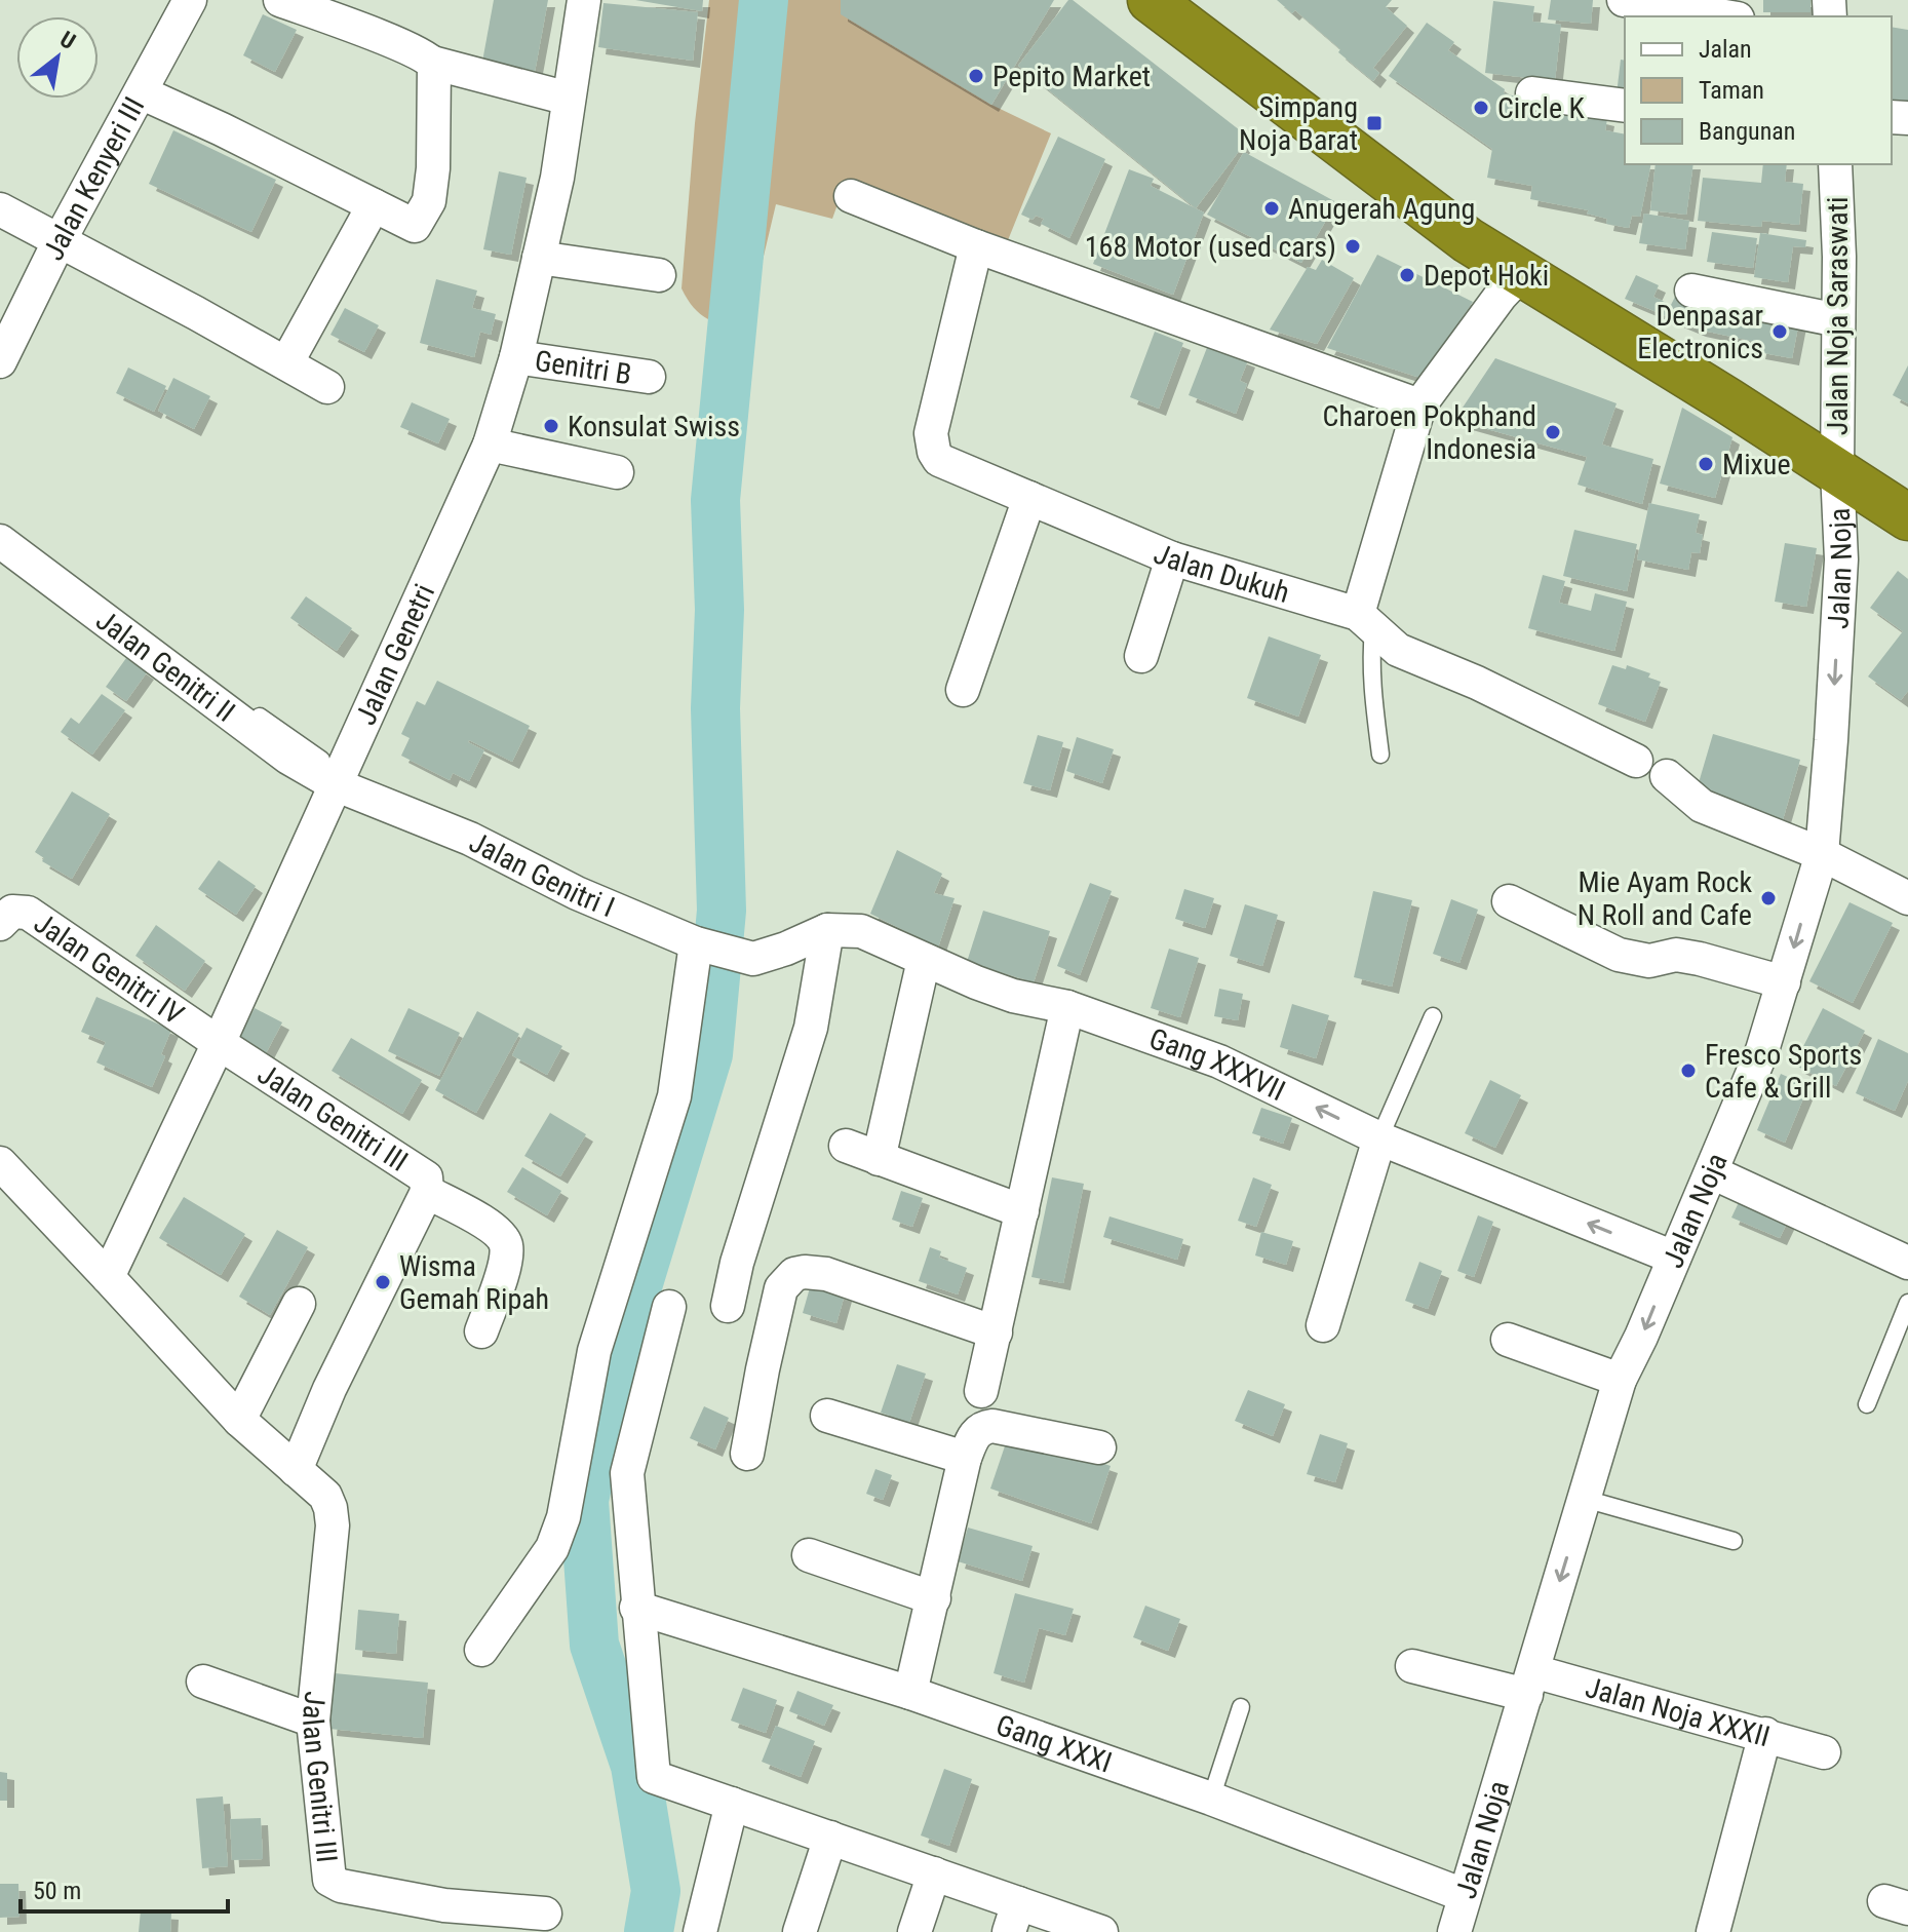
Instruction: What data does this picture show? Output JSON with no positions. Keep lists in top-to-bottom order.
{
  "streets": {
    "street": [
      "Jalan Kenyeri III",
      "Jalan Noja Saraswati",
      "Genitri B",
      "Jalan Noja",
      "Jalan Dukuh",
      "Jalan Genetri",
      "Jalan Genitri II",
      "Jalan Genitri I",
      "Jalan Genitri IV",
      "Gang XXXVII",
      "Jalan Genitri III",
      "Jalan Noja XXXII",
      "Gang XXXI"
    ]
  },
  "crossings": [
    ["Jalan Noja Saraswati", "Jalan Noja"],
    ["Genitri B", "Jalan Genetri"],
    ["Jalan Noja", "Gang XXXVII"],
    ["Jalan Noja", "Jalan Noja XXXII"],
    ["Jalan Noja", "Gang XXXI"],
    ["Jalan Genetri", "Jalan Genitri II"],
    ["Jalan Genetri", "Jalan Genitri I"],
    ["Jalan Genetri", "Jalan Genitri IV"],
    ["Jalan Genetri", "Jalan Genitri III"],
    ["Jalan Genitri II", "Jalan Genitri I"],
    ["Jalan Genitri I", "Gang XXXVII"],
    ["Jalan Genitri IV", "Jalan Genitri III"]
  ],
  "one_way": ["Jalan Noja"],
  "places": {
    "other": [
      "Pepito Market",
      "Circle K",
      "Anugerah Agung",
      "168 Motor (used cars)",
      "Depot Hoki",
      "Denpasar Electronics",
      "Konsulat Swiss",
      "Charoen Pokphand Indonesia",
      "Mixue",
      "Mie Ayam Rock N Roll and Cafe",
      "Fresco Sports Cafe & Grill",
      "Wisma Gemah Ripah"
    ],
    "transit": ["Simpang Noja Barat"]
  },
  "legend": ["Jalan", "Taman", "Bangunan"],
  "scale_bar": "50 m",
  "north": "top right"
}
